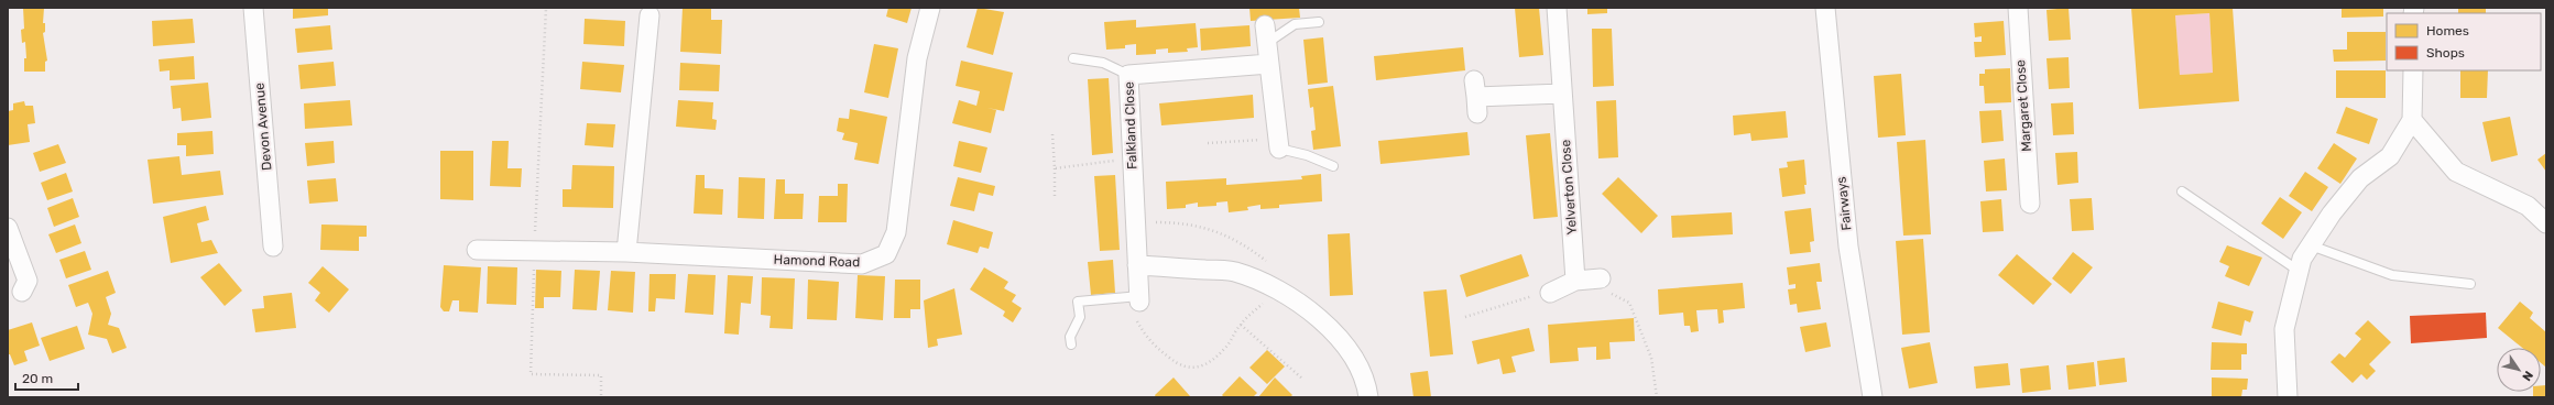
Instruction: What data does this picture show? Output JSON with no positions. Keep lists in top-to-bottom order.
{
  "streets": {
    "street": [
      "Margaret Close",
      "Falkland Close",
      "Devon Avenue",
      "Yelverton Close",
      "Fairways",
      "Hamond Road"
    ]
  },
  "legend": ["Homes", "Shops"],
  "scale_bar": "20 m",
  "north": "bottom right"
}
